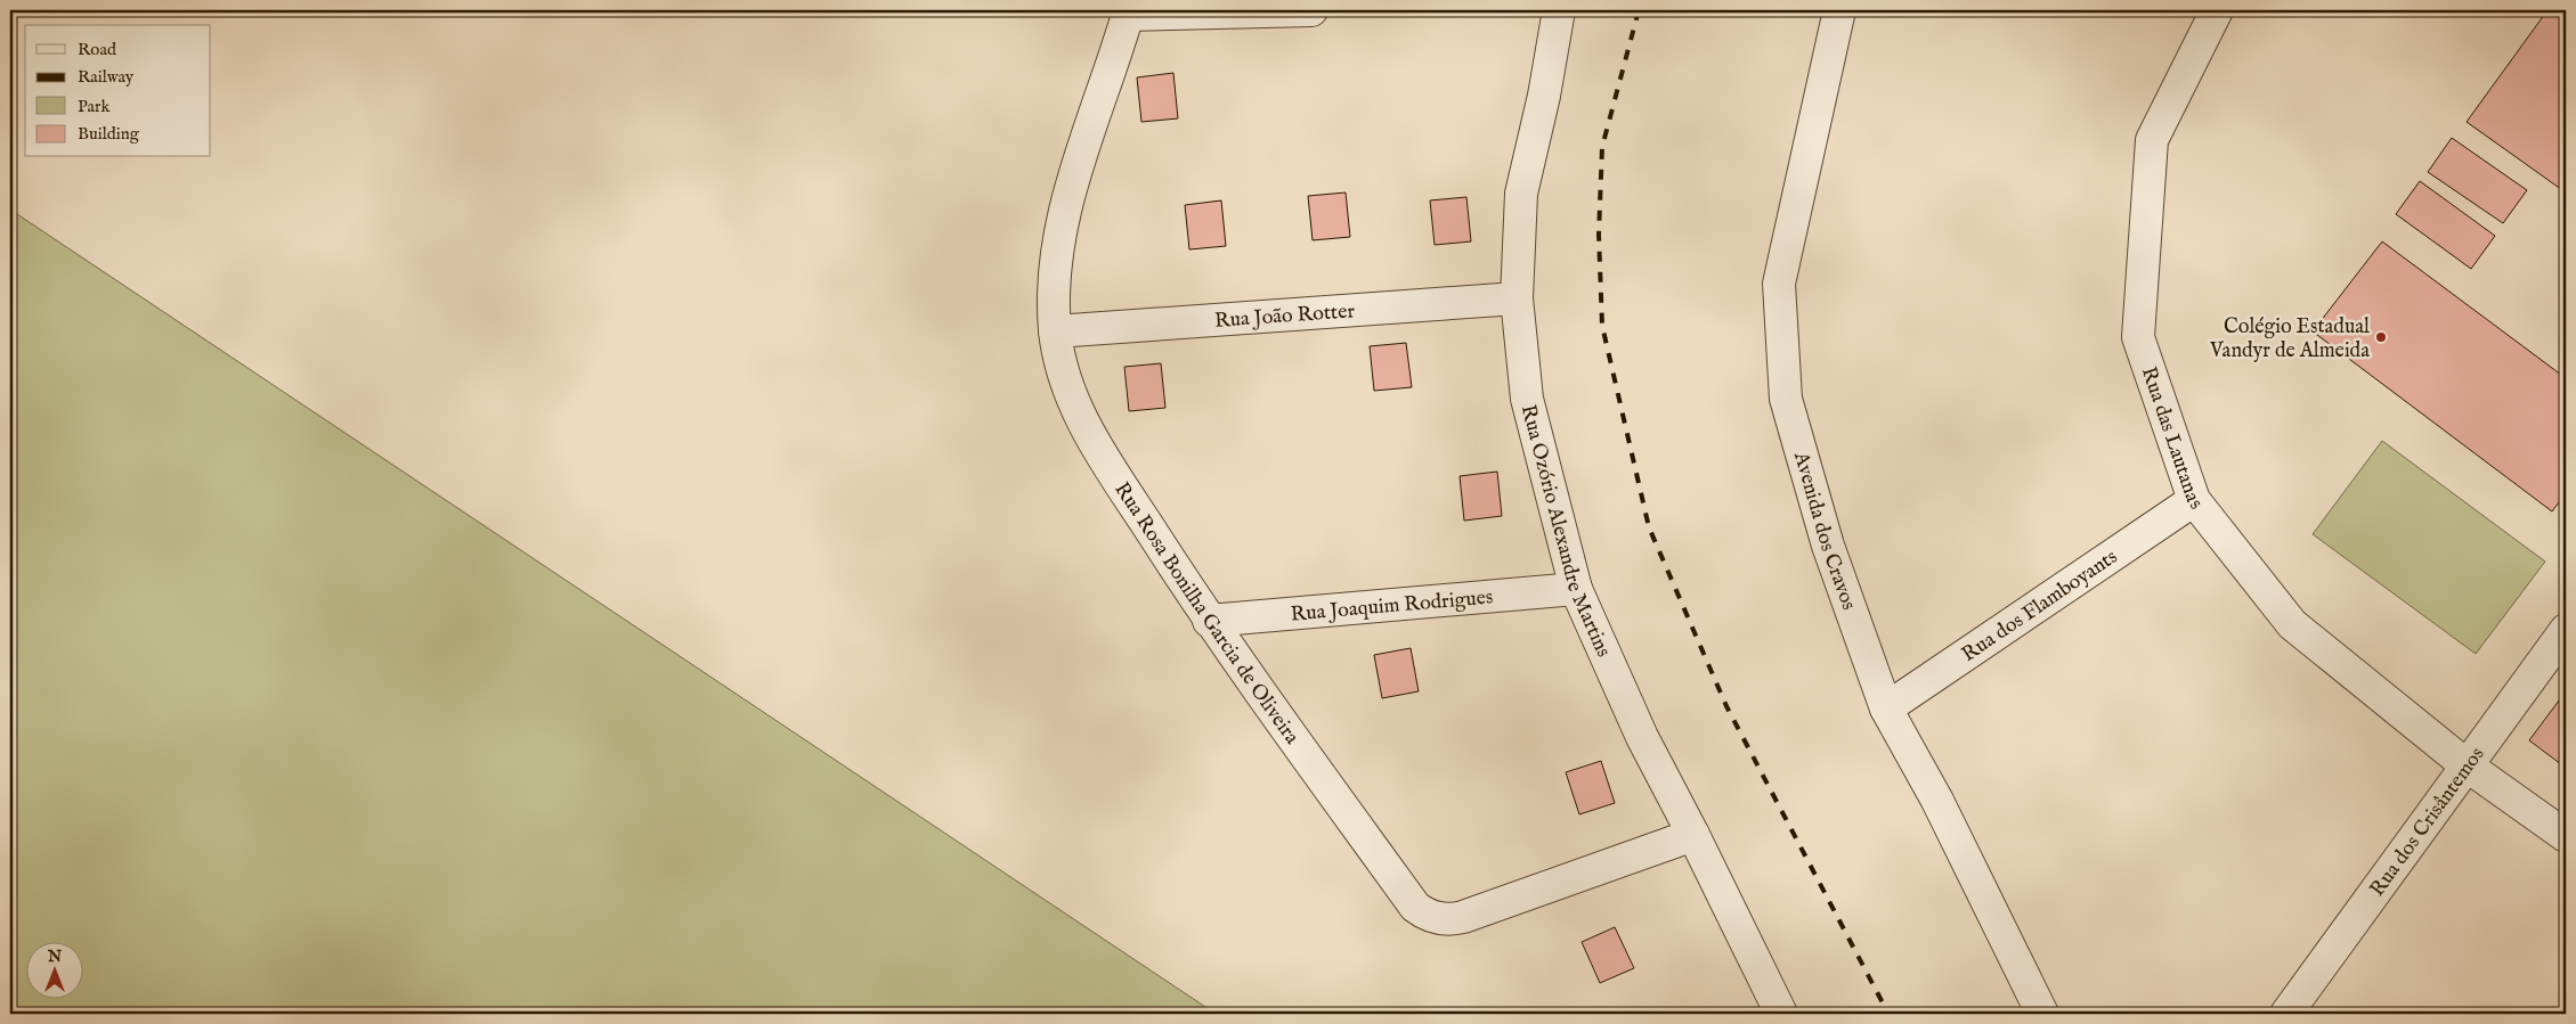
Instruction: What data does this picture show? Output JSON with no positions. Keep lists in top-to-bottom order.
{
  "streets": {
    "street": [
      "Rua João Rotter",
      "Rua das Lautanas",
      "Rua Ozório Alexandre Martins",
      "Avenida dos Cravos",
      "Rua Joaquim Rodrigues",
      "Rua dos Flamboyants",
      "Rua Rosa Bonilha Garcia de Oliveira",
      "Rua dos Crisântemos"
    ]
  },
  "crossings": [
    ["Rua João Rotter", "Rua Ozório Alexandre Martins"],
    ["Rua João Rotter", "Rua Rosa Bonilha Garcia de Oliveira"],
    ["Rua das Lautanas", "Rua dos Flamboyants"],
    ["Rua das Lautanas", "Rua dos Crisântemos"],
    ["Rua Ozório Alexandre Martins", "Rua Joaquim Rodrigues"],
    ["Rua Ozório Alexandre Martins", "Rua Rosa Bonilha Garcia de Oliveira"],
    ["Avenida dos Cravos", "Rua dos Flamboyants"],
    ["Rua Joaquim Rodrigues", "Rua Rosa Bonilha Garcia de Oliveira"]
  ],
  "places": ["Colégio Estadual Vandyr de Almeida"],
  "legend": [
    "Road",
    "Railway",
    "Park",
    "Building"
  ],
  "north": "top"
}
